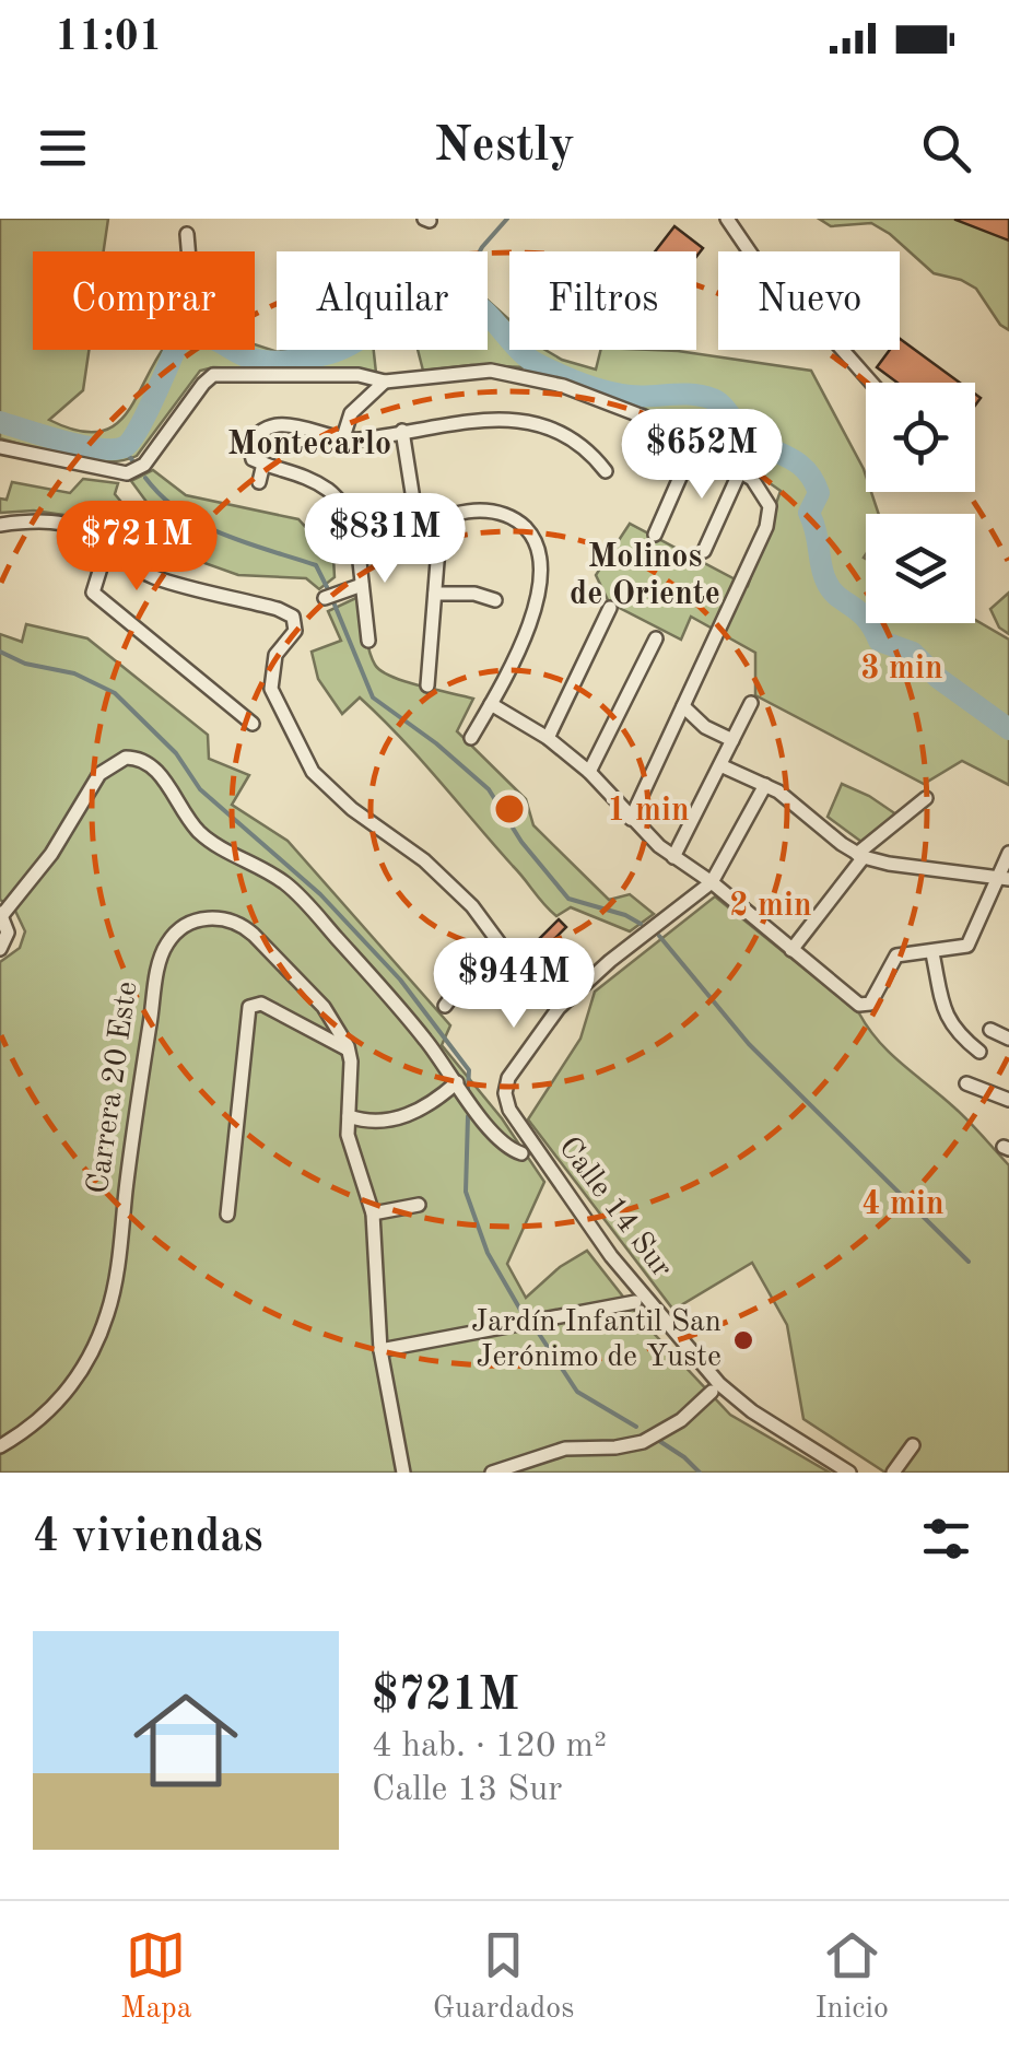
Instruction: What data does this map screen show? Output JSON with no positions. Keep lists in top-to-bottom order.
{
  "streets": {
    "street": ["Carrera 20 Este", "Calle 14 Sur"]
  },
  "districts": ["Montecarlo", "Molinos de Oriente"],
  "places": ["Jardín Infantil San Jerónimo de Yuste"],
  "page": {
    "status": "11:01",
    "header": "Nestly",
    "chip": [
      "Comprar",
      "Alquilar",
      "Filtros",
      "Nuevo"
    ],
    "price": [
      "$652M",
      "$831M",
      "$721M",
      "$944M"
    ],
    "heading": "4 viviendas",
    "list": [
      {
        "name": "$721M",
        "note": "4 hab. · 120 m² · Calle 13 Sur"
      }
    ],
    "tabs": ["Mapa", "Guardados", "Inicio"]
  },
  "rings": [
    "3 min",
    "1 min",
    "2 min",
    "4 min"
  ]
}
